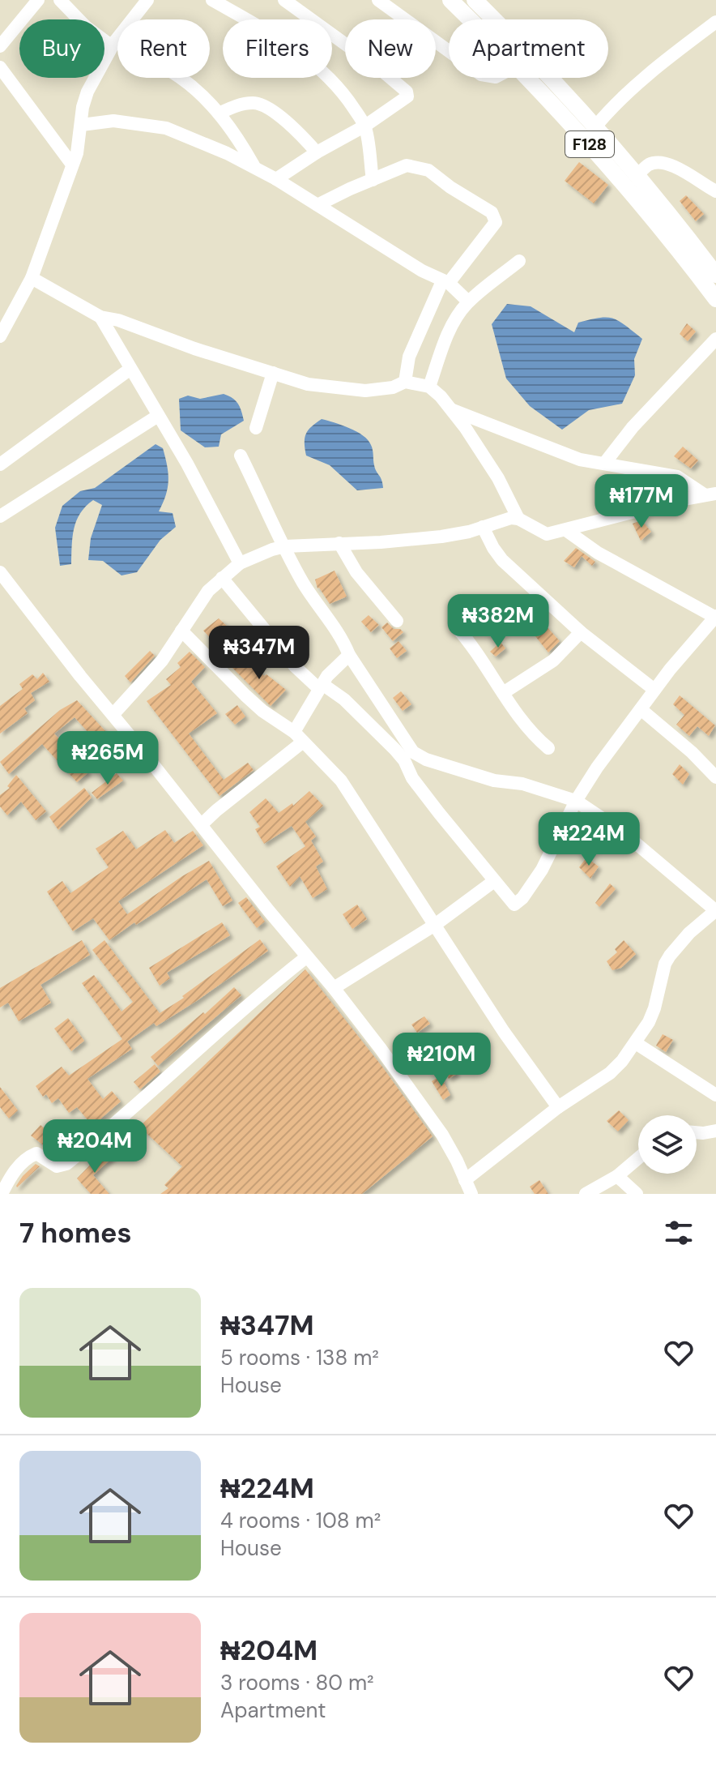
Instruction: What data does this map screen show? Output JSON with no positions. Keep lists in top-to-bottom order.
{
  "streets": {
    "main road": ["F128"]
  },
  "page": {
    "chip": [
      "Buy",
      "Rent",
      "Filters",
      "New",
      "Apartment"
    ],
    "price": [
      "₦177M",
      "₦382M",
      "₦347M",
      "₦265M",
      "₦224M",
      "₦210M",
      "₦204M"
    ],
    "heading": "7 homes",
    "list": [
      {
        "name": "₦347M",
        "note": "5 rooms · 138 m² · House"
      },
      {
        "name": "₦224M",
        "note": "4 rooms · 108 m² · House"
      },
      {
        "name": "₦204M",
        "note": "3 rooms · 80 m² · Apartment"
      }
    ]
  }
}
